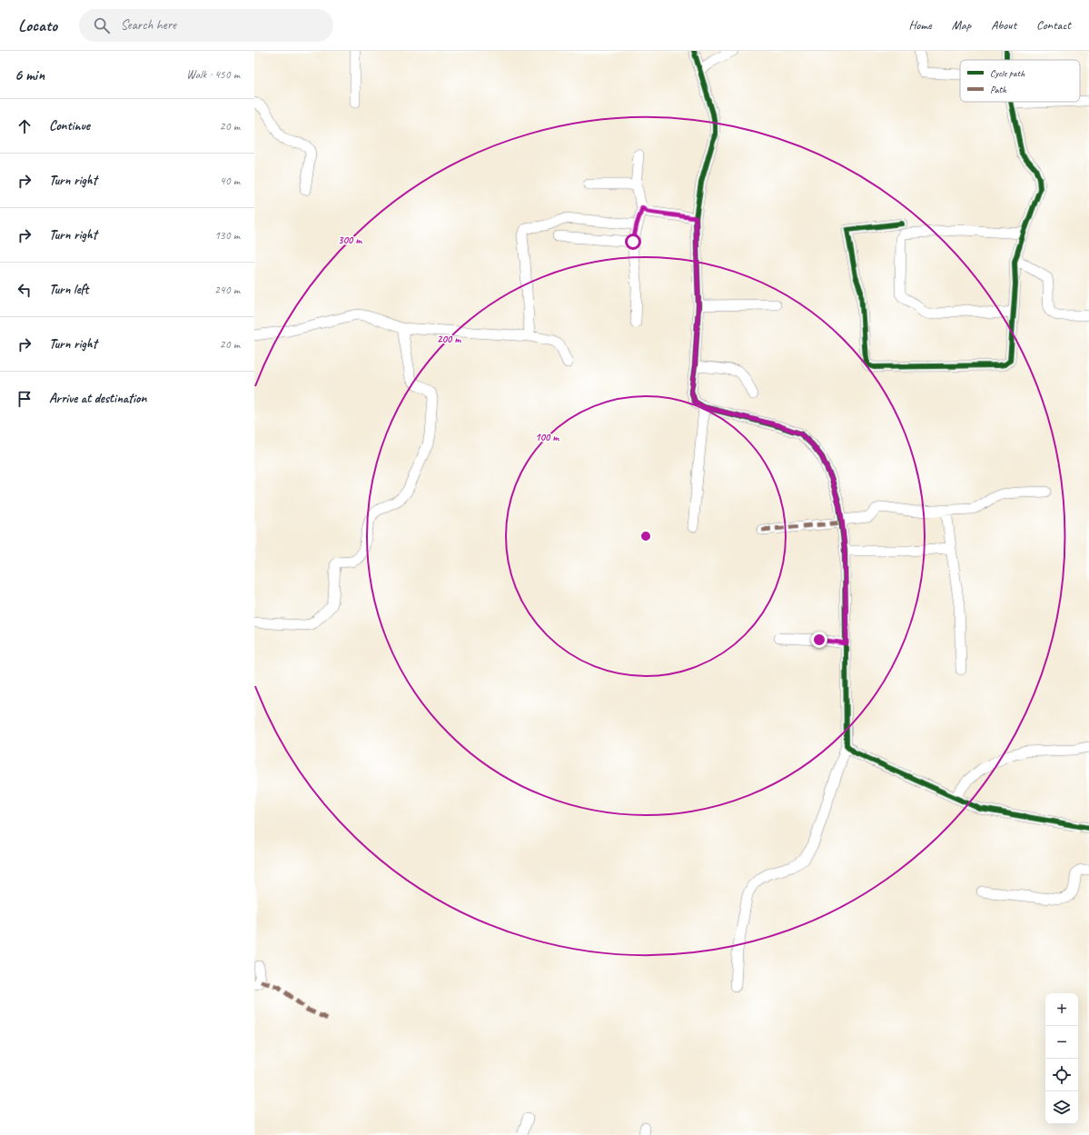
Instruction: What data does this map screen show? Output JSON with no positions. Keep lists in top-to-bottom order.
{
  "legend": ["Cycle path", "Path"],
  "page": {
    "header": "Locato",
    "search": "Search here",
    "nav": [
      "Home",
      "Map",
      "About",
      "Contact"
    ],
    "heading": ["6 min", "Walk · 450 m"],
    "list": [
      ["Continue", "20 m"],
      ["Turn right", "40 m"],
      ["Turn right", "130 m"],
      ["Turn left", "240 m"],
      ["Turn right", "20 m"],
      "Arrive at destination"
    ],
    "map_buttons": ["+", "−"]
  },
  "rings": ["300 m", "200 m", "100 m"]
}
